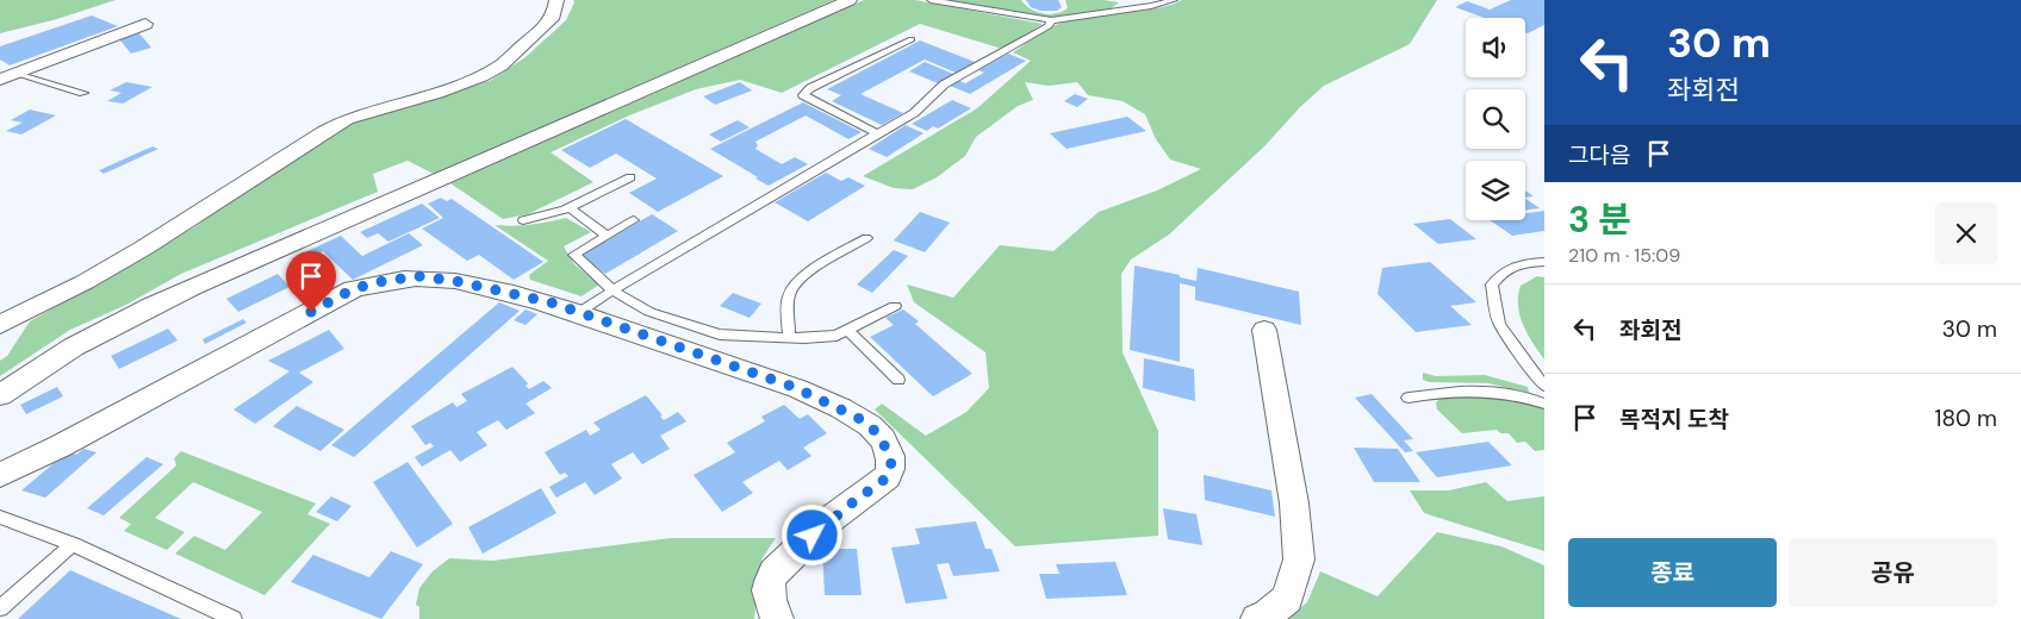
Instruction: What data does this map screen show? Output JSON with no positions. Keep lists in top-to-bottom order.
{
  "page": {
    "turn": ["30 m", "좌회전"],
    "then": "그다음",
    "heading": ["3 분", "210 m · 15:09"],
    "list": [
      {
        "name": "좌회전",
        "value": "30 m"
      },
      {
        "name": "목적지 도착",
        "value": "180 m"
      }
    ],
    "buttons": ["종료", "공유"]
  }
}
